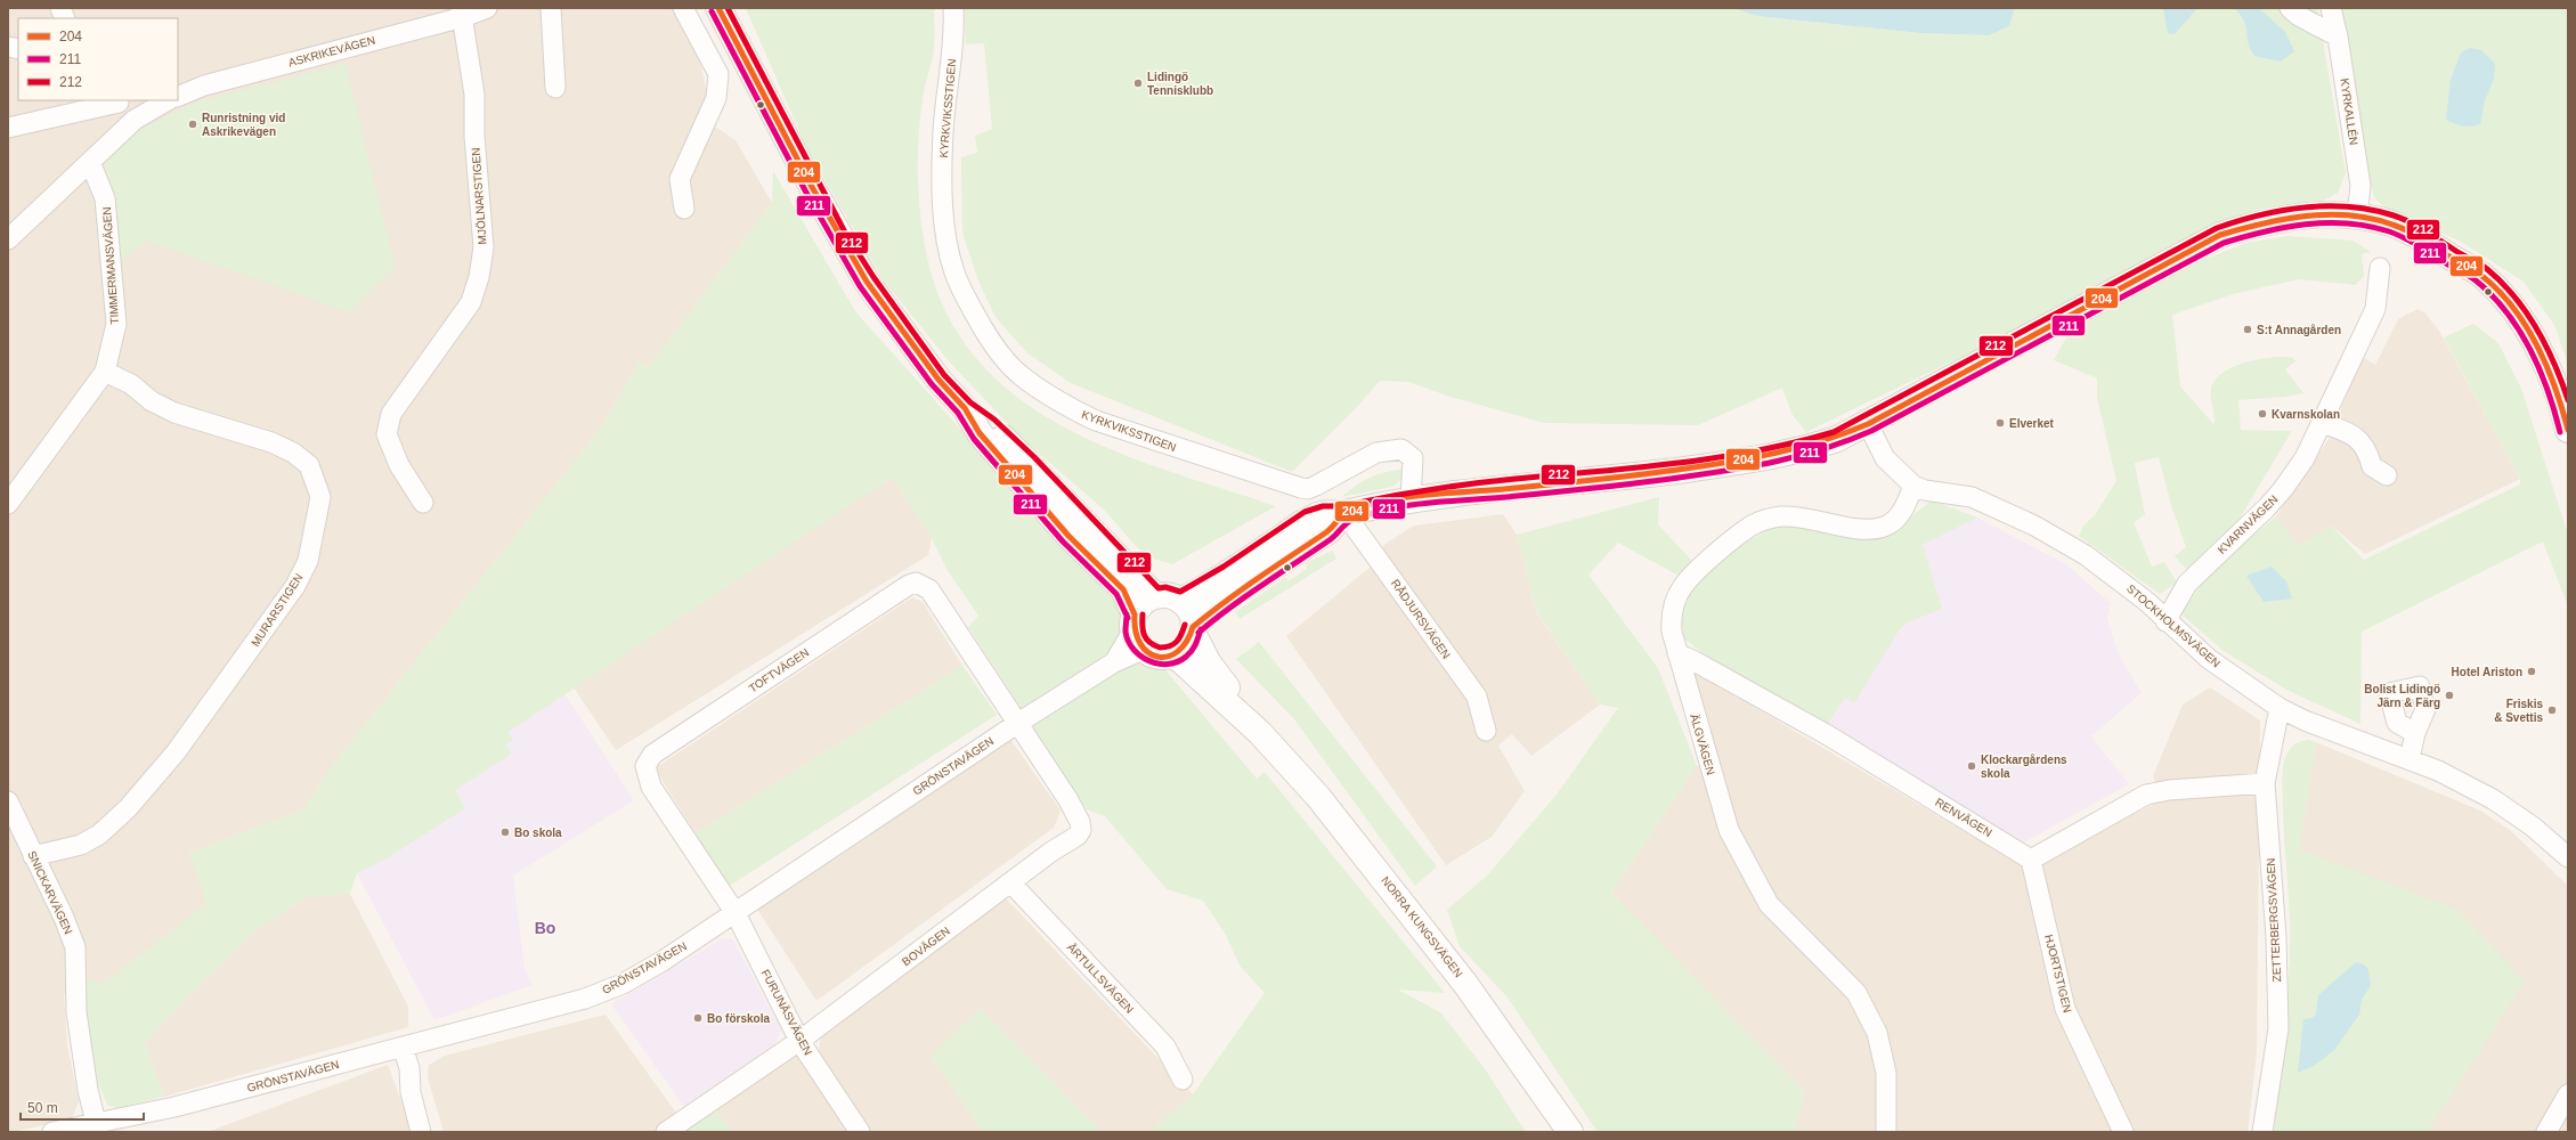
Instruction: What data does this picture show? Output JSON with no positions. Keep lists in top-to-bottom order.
{
  "streets": {
    "main road": ["NORRA KUNGSVÄGEN"],
    "street": [
      "ASKRIKEVÄGEN",
      "KYRKVIKSSTIGEN",
      "KYRKALLÉN",
      "MJÖLNARSTIGEN",
      "TIMMERMANSVÄGEN",
      "KVARNVÄGEN",
      "MURARSTIGEN",
      "RÅDJURSVÄGEN",
      "STOCKHOLMSVÄGEN",
      "TOFTVÄGEN",
      "ÄLGVÄGEN",
      "GRÖNSTAVÄGEN",
      "RENVÄGEN",
      "SNICKARVÄGEN",
      "ZETTERBERGSVÄGEN",
      "BOVÄGEN",
      "HJORTSTIGEN",
      "ÅRTULLSVÄGEN",
      "FURUNÄSVÄGEN"
    ]
  },
  "crossings": [
    ["ASKRIKEVÄGEN", "MJÖLNARSTIGEN"],
    ["TIMMERMANSVÄGEN", "MURARSTIGEN"],
    ["KVARNVÄGEN", "STOCKHOLMSVÄGEN"],
    ["MURARSTIGEN", "SNICKARVÄGEN"],
    ["STOCKHOLMSVÄGEN", "ÄLGVÄGEN"],
    ["STOCKHOLMSVÄGEN", "ZETTERBERGSVÄGEN"],
    ["TOFTVÄGEN", "GRÖNSTAVÄGEN"],
    ["TOFTVÄGEN", "BOVÄGEN"],
    ["TOFTVÄGEN", "FURUNÄSVÄGEN"],
    ["ÄLGVÄGEN", "RENVÄGEN"],
    ["GRÖNSTAVÄGEN", "SNICKARVÄGEN"],
    ["GRÖNSTAVÄGEN", "NORRA KUNGSVÄGEN"],
    ["GRÖNSTAVÄGEN", "BOVÄGEN"],
    ["GRÖNSTAVÄGEN", "FURUNÄSVÄGEN"],
    ["RENVÄGEN", "HJORTSTIGEN"],
    ["BOVÄGEN", "ÅRTULLSVÄGEN"],
    ["BOVÄGEN", "FURUNÄSVÄGEN"]
  ],
  "districts": ["Bo"],
  "places": [
    "Lidingö Tennisklubb",
    "Runristning vid Askrikevägen",
    "S:t Annagården",
    "Kvarnskolan",
    "Elverket",
    "Hotel Ariston",
    "Bolist Lidingö Järn & Färg",
    "Friskis & Svettis",
    "Klockargårdens skola",
    "Bo skola",
    "Bo förskola"
  ],
  "lines": ["transit line 204", "transit line 212", "transit line 211"],
  "legend": ["204", "211", "212"],
  "scale_bar": "50 m"
}
